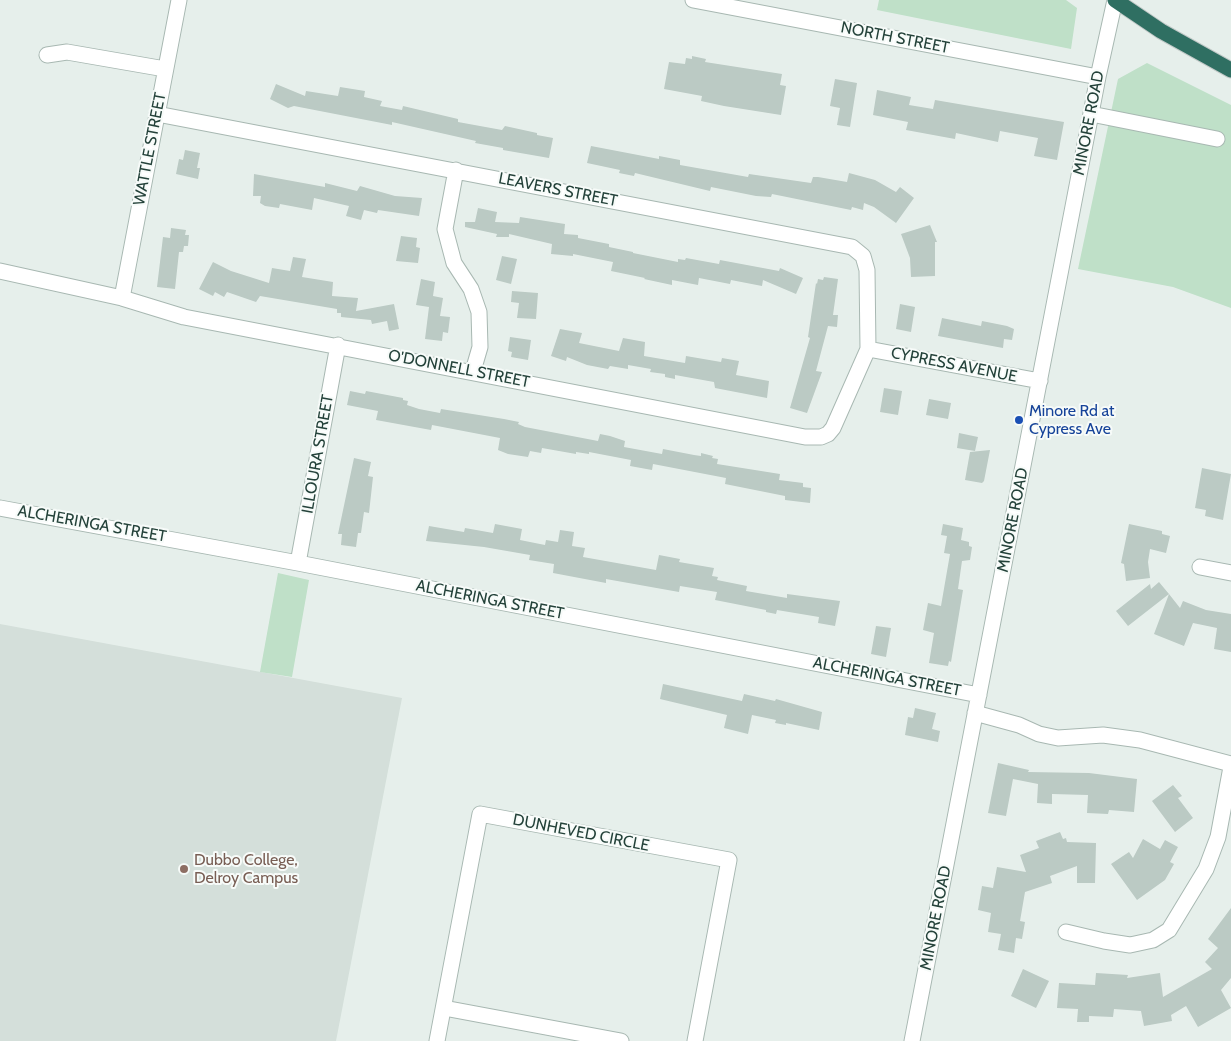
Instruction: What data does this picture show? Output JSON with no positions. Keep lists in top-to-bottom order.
{
  "streets": {
    "street": [
      "NORTH STREET",
      "MINORE ROAD",
      "WATTLE STREET",
      "LEAVERS STREET",
      "CYPRESS AVENUE",
      "O'DONNELL STREET",
      "ILLOURA STREET",
      "ALCHERINGA STREET",
      "DUNHEVED CIRCLE"
    ]
  },
  "crossings": [
    ["NORTH STREET", "MINORE ROAD"],
    ["MINORE ROAD", "CYPRESS AVENUE"],
    ["MINORE ROAD", "ALCHERINGA STREET"],
    ["WATTLE STREET", "LEAVERS STREET"],
    ["WATTLE STREET", "O'DONNELL STREET"],
    ["LEAVERS STREET", "CYPRESS AVENUE"],
    ["LEAVERS STREET", "O'DONNELL STREET"],
    ["CYPRESS AVENUE", "O'DONNELL STREET"],
    ["O'DONNELL STREET", "ILLOURA STREET"],
    ["ILLOURA STREET", "ALCHERINGA STREET"]
  ],
  "places": ["Minore Rd at Cypress Ave", "Dubbo College, Delroy Campus"]
}
